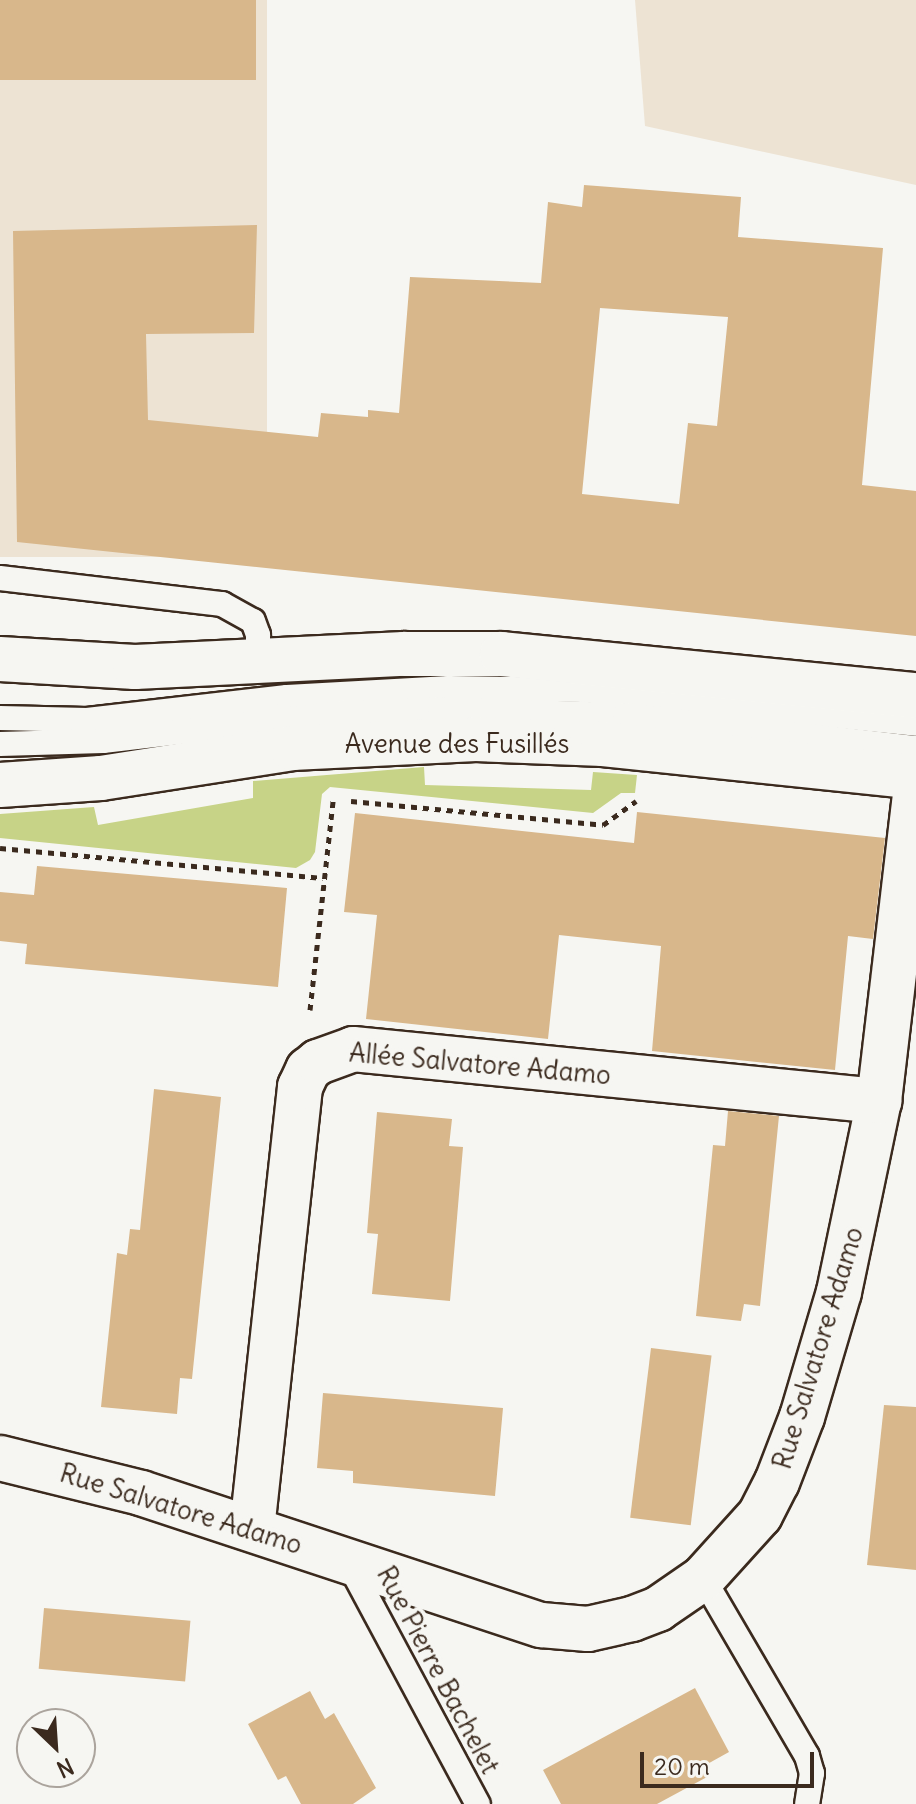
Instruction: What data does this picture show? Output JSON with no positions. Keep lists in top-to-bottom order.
{
  "streets": {
    "street": ["Avenue des Fusillés", "Allée Salvatore Adamo", "Rue Salvatore Adamo"],
    "lane": ["Rue Pierre Bachelet"]
  },
  "crossings": [
    ["Allée Salvatore Adamo", "Rue Salvatore Adamo"],
    ["Rue Salvatore Adamo", "Rue Pierre Bachelet"]
  ],
  "scale_bar": "20 m",
  "north": "bottom right"
}
